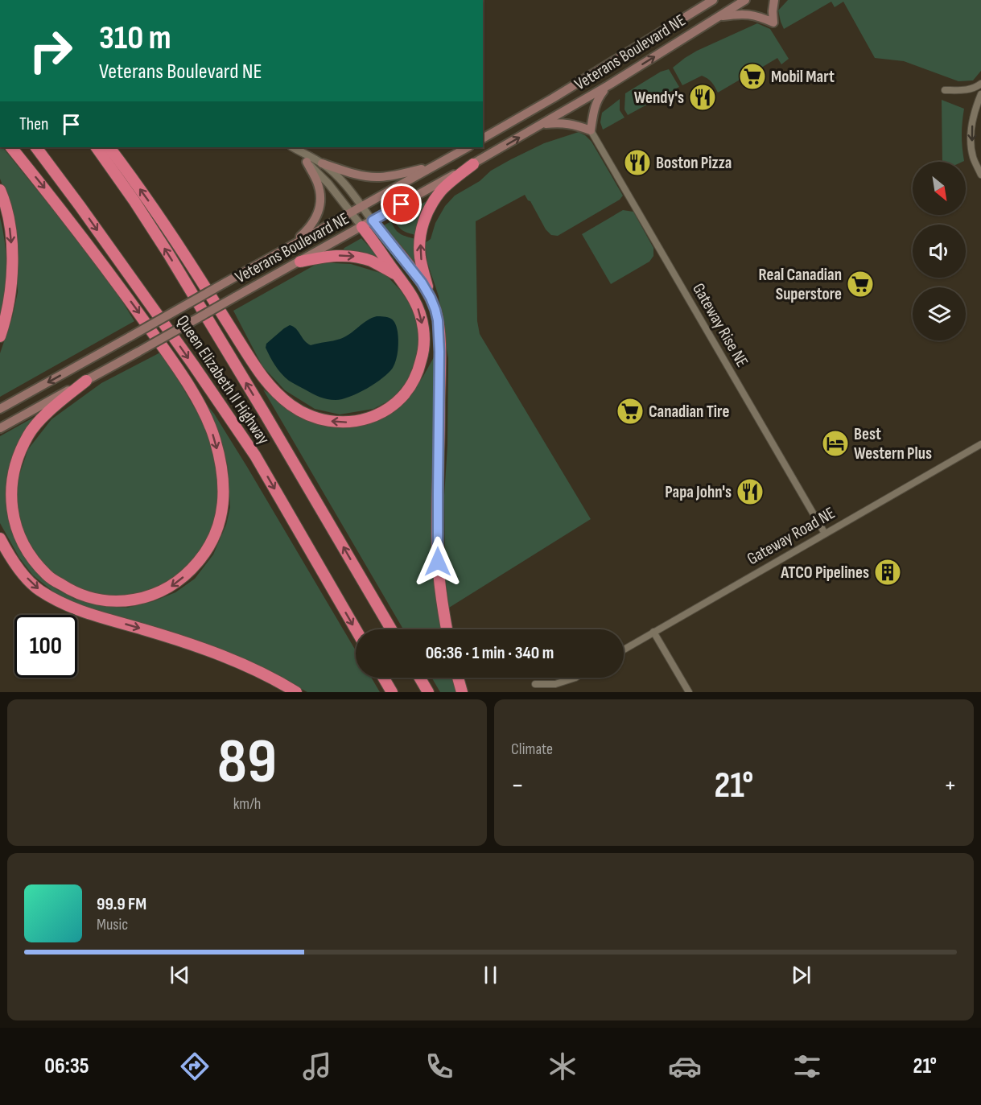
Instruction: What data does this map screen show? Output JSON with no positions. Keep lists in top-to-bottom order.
{
  "streets": {
    "highway": ["Queen Elizabeth II Highway"],
    "main road": ["Veterans Boulevard NE"],
    "street": ["Gateway Rise NE", "Gateway Road NE"]
  },
  "crossings": [
    ["Gateway Rise NE", "Gateway Road NE"]
  ],
  "places": {
    "supermarket": ["Mobil Mart", "Real Canadian Superstore", "Canadian Tire"],
    "restaurant": ["Wendy's", "Boston Pizza", "Papa John's"],
    "hotel": ["Best Western Plus"],
    "building": ["ATCO Pipelines"]
  },
  "north": "bottom right",
  "page": {
    "turn": ["310 m", "Veterans Boulevard NE"],
    "then": "Then",
    "limit": "100",
    "trip": "06:36 · 1 min · 340 m",
    "tile": [
      ["89", "km/h"],
      "Climate"
    ],
    "heat": ["−", "21°", "+"],
    "song": ["99.9 FM", "Music"],
    "tabs": ["06:35", "21°"]
  }
}
